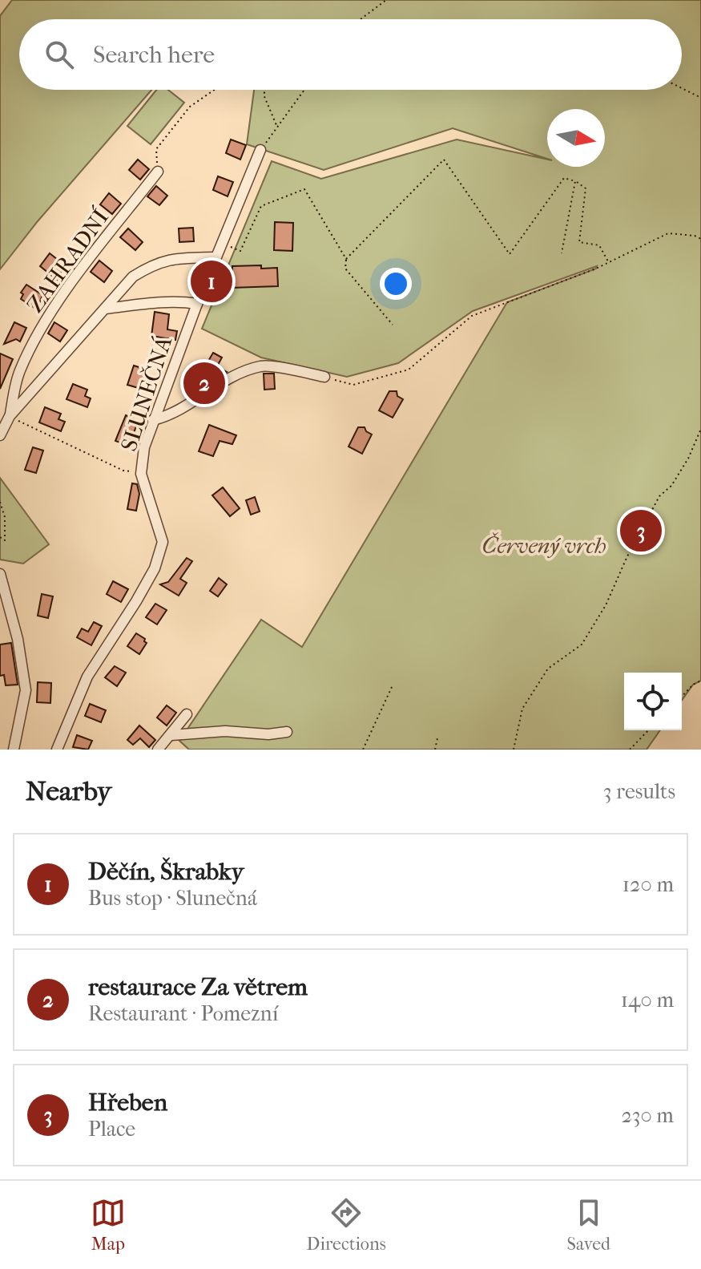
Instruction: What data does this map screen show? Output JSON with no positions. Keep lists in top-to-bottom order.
{
  "streets": {
    "street": ["ZAHRADNÍ", "SLUNEČNÁ"]
  },
  "parks": ["Červený vrch"],
  "north": "right",
  "page": {
    "search": "Search here",
    "pins": ["1", "2", "3"],
    "heading": ["Nearby", "3 results"],
    "list": [
      {
        "mark": "1",
        "name": "Děčín, Škrabky",
        "note": "Bus stop · Slunečná",
        "value": "120 m"
      },
      {
        "mark": "2",
        "name": "restaurace Za větrem",
        "note": "Restaurant · Pomezní",
        "value": "140 m"
      },
      {
        "mark": "3",
        "name": "Hřeben",
        "note": "Place",
        "value": "230 m"
      }
    ],
    "nav": ["Map", "Directions", "Saved"]
  }
}
